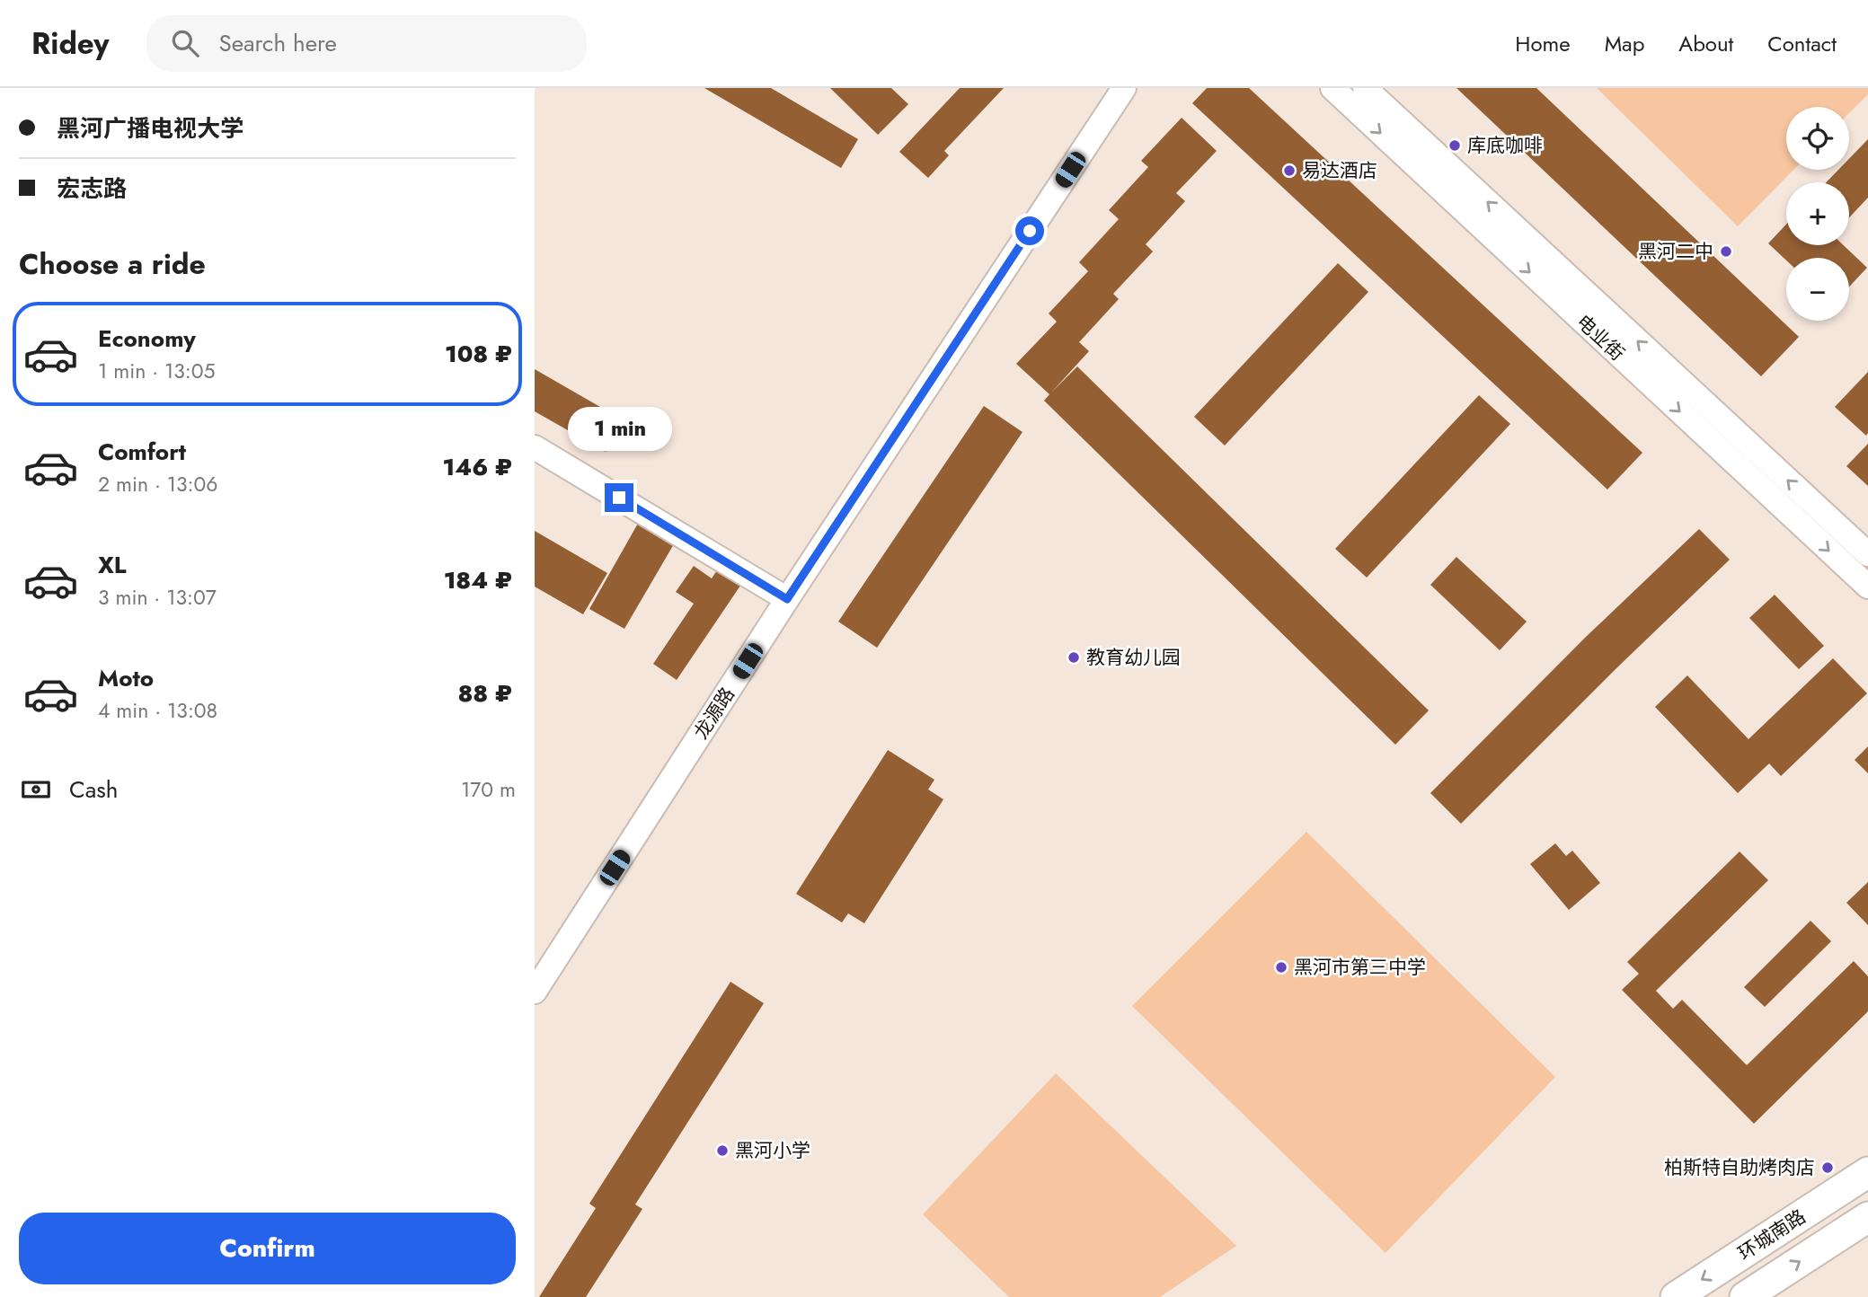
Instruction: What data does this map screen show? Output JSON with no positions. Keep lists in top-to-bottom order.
{
  "streets": {
    "main road": ["环城南路"],
    "street": ["电业街", "龙源路"]
  },
  "places": [
    "库底咖啡",
    "易达酒店",
    "黑河二中",
    "教育幼儿园",
    "黑河市第三中学",
    "黑河小学",
    "柏斯特自助烤肉店"
  ],
  "page": {
    "header": "Ridey",
    "search": "Search here",
    "nav": [
      "Home",
      "Map",
      "About",
      "Contact"
    ],
    "banner": ["黑河广播电视大学", "宏志路"],
    "map_buttons": ["+", "−"],
    "heading": "Choose a ride",
    "list": [
      {
        "name": "Economy",
        "note": "1 min · 13:05",
        "value": "108 ₽"
      },
      {
        "name": "Comfort",
        "note": "2 min · 13:06",
        "value": "146 ₽"
      },
      {
        "name": "XL",
        "note": "3 min · 13:07",
        "value": "184 ₽"
      },
      {
        "name": "Moto",
        "note": "4 min · 13:08",
        "value": "88 ₽"
      }
    ],
    "bubble": "1 min",
    "pay": ["Cash", "170 m"],
    "buttons": "Confirm"
  }
}
